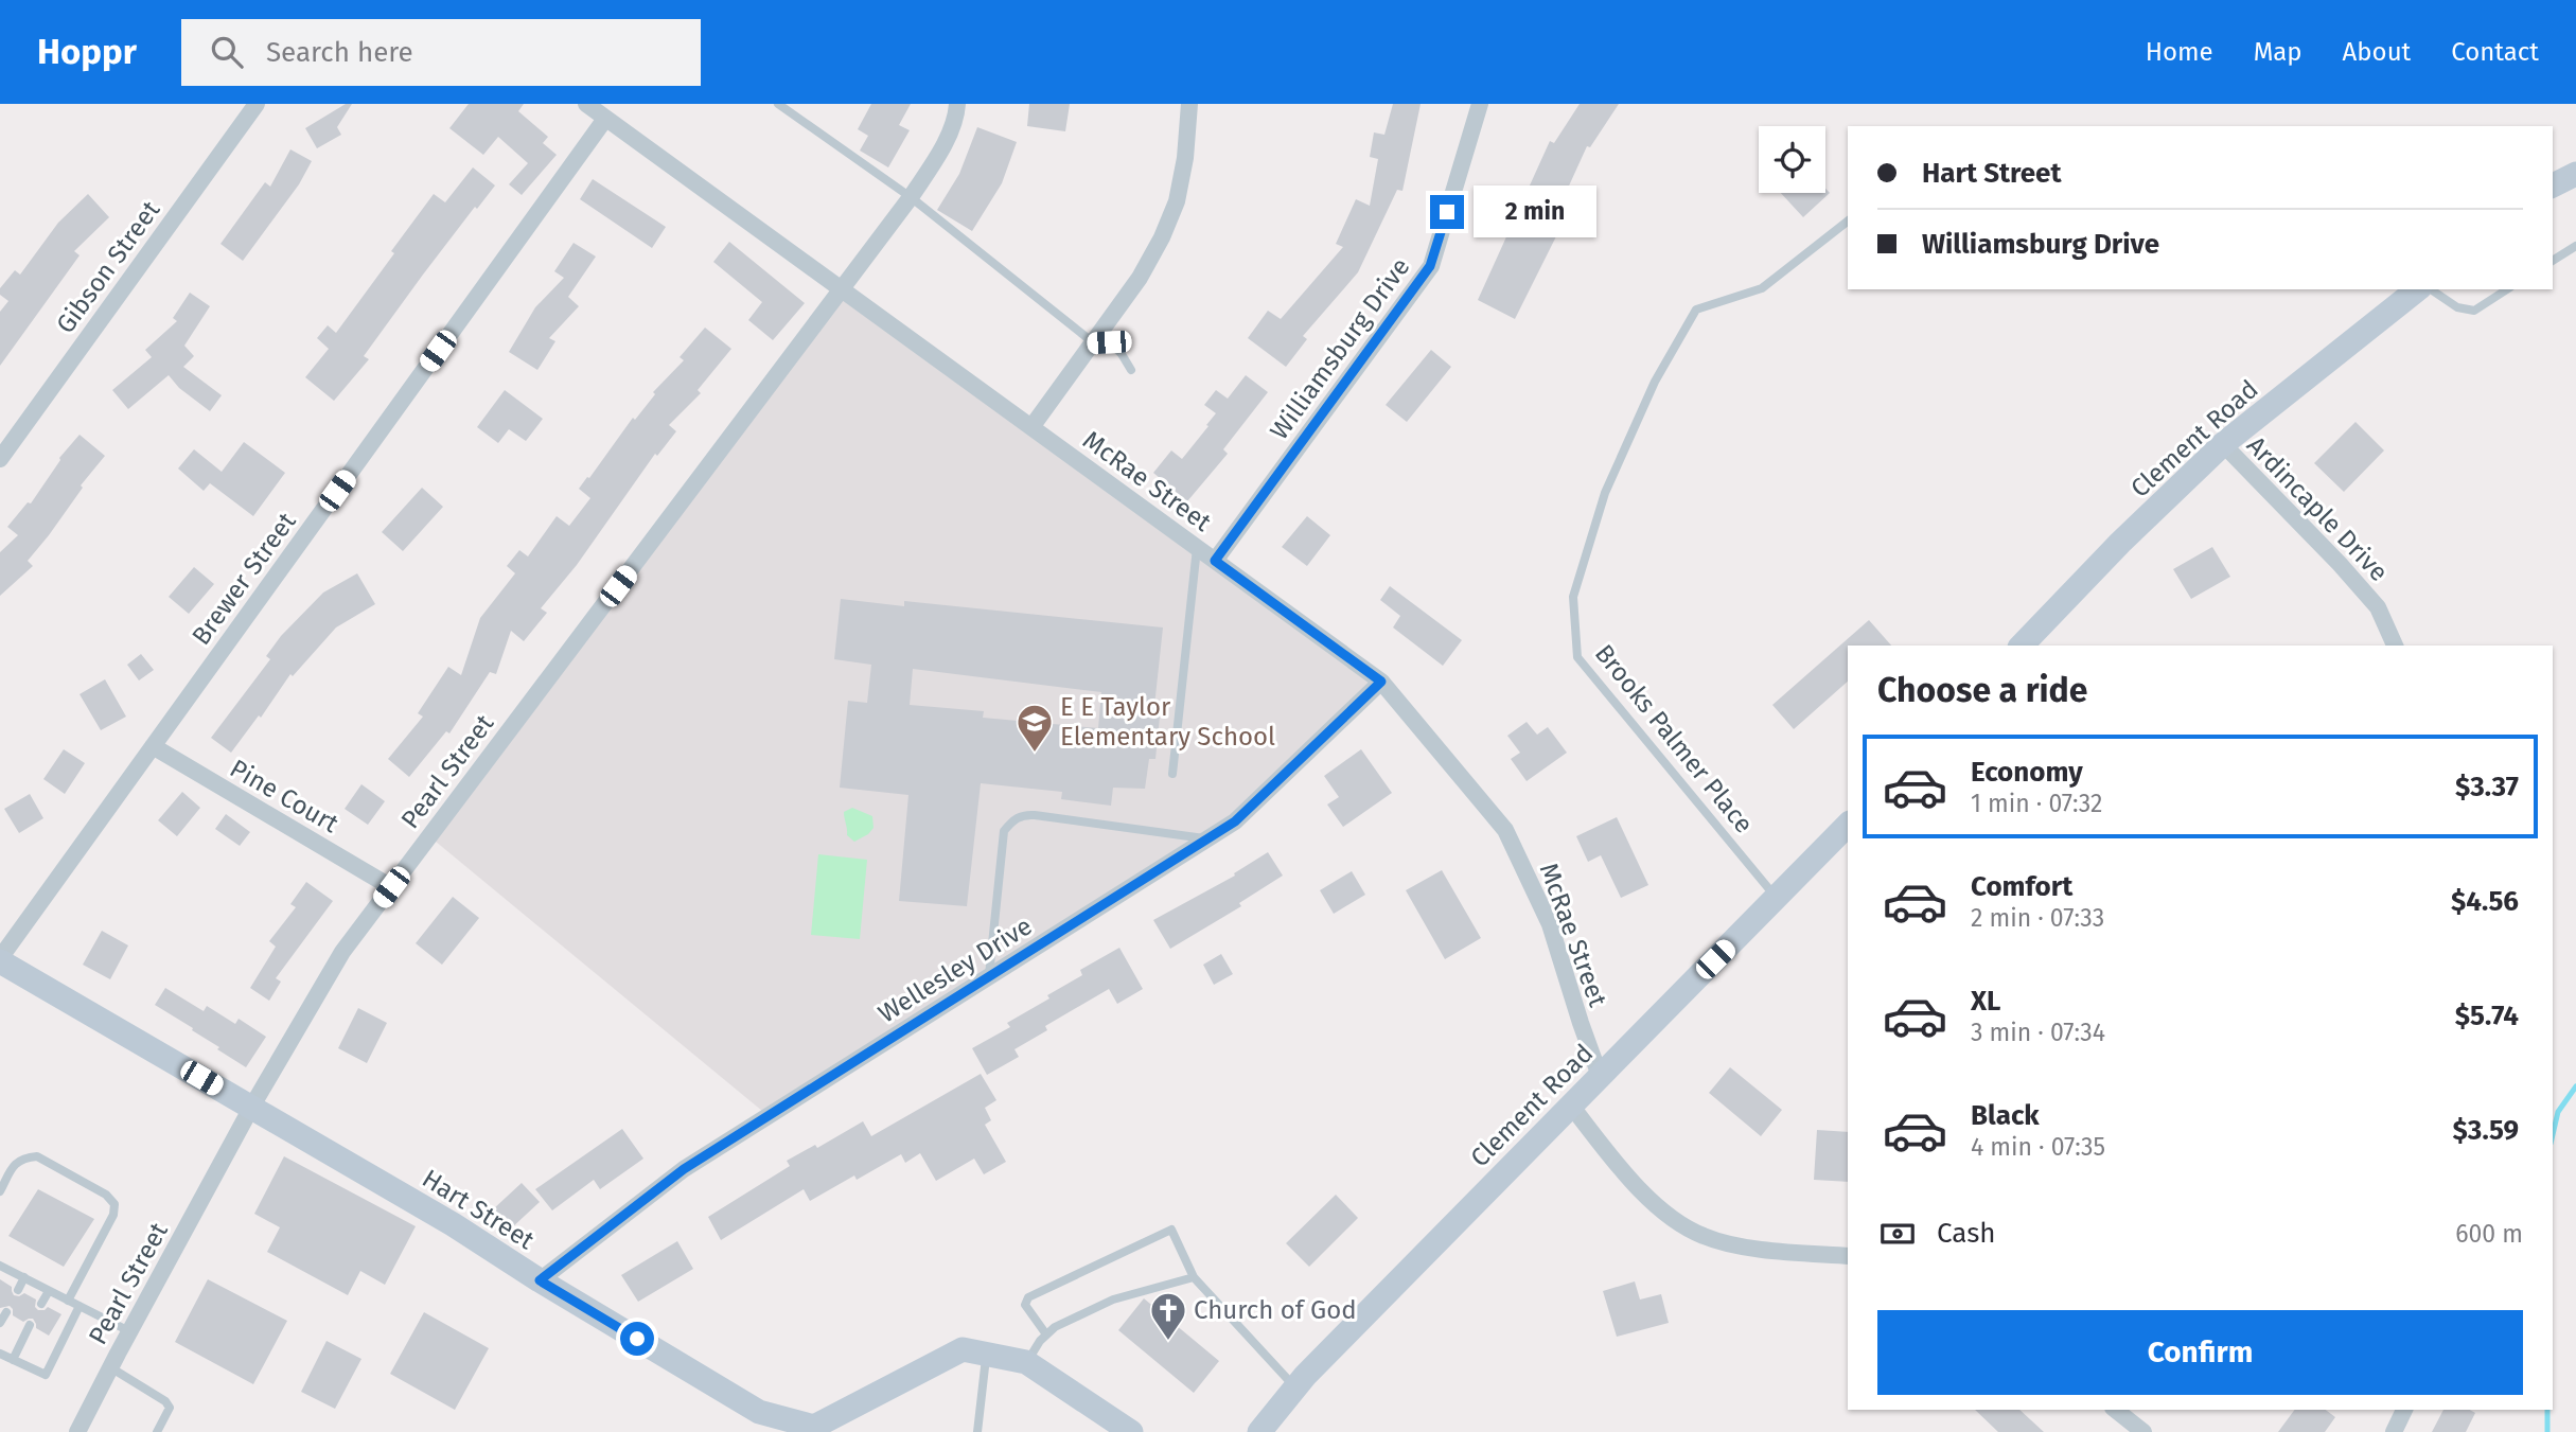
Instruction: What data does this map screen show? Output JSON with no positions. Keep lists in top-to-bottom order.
{
  "streets": {
    "street": [
      "Gibson Street",
      "Williamsburg Drive",
      "Clement Road",
      "McRae Street",
      "Ardincaple Drive",
      "Brewer Street",
      "Pearl Street",
      "Pine Court",
      "Wellesley Drive",
      "Hart Street"
    ],
    "lane": ["Brooks Palmer Place"]
  },
  "crossings": [
    ["Williamsburg Drive", "McRae Street"],
    ["Clement Road", "McRae Street"],
    ["Clement Road", "Ardincaple Drive"],
    ["Clement Road", "Brooks Palmer Place"],
    ["McRae Street", "Brewer Street"],
    ["McRae Street", "Pearl Street"],
    ["McRae Street", "Wellesley Drive"],
    ["Brewer Street", "Pine Court"],
    ["Brewer Street", "Hart Street"],
    ["Pearl Street", "Pine Court"],
    ["Pearl Street", "Hart Street"],
    ["Wellesley Drive", "Hart Street"]
  ],
  "places": {
    "school or university": ["E E Taylor Elementary School"],
    "church": ["Church of God"]
  },
  "page": {
    "header": "Hoppr",
    "search": "Search here",
    "nav": [
      "Home",
      "Map",
      "About",
      "Contact"
    ],
    "banner": ["Hart Street", "Williamsburg Drive"],
    "bubble": "2 min",
    "heading": "Choose a ride",
    "list": [
      {
        "name": "Economy",
        "note": "1 min · 07:32",
        "value": "$3.37"
      },
      {
        "name": "Comfort",
        "note": "2 min · 07:33",
        "value": "$4.56"
      },
      {
        "name": "XL",
        "note": "3 min · 07:34",
        "value": "$5.74"
      },
      {
        "name": "Black",
        "note": "4 min · 07:35",
        "value": "$3.59"
      }
    ],
    "pay": ["Cash", "600 m"],
    "buttons": "Confirm"
  }
}
